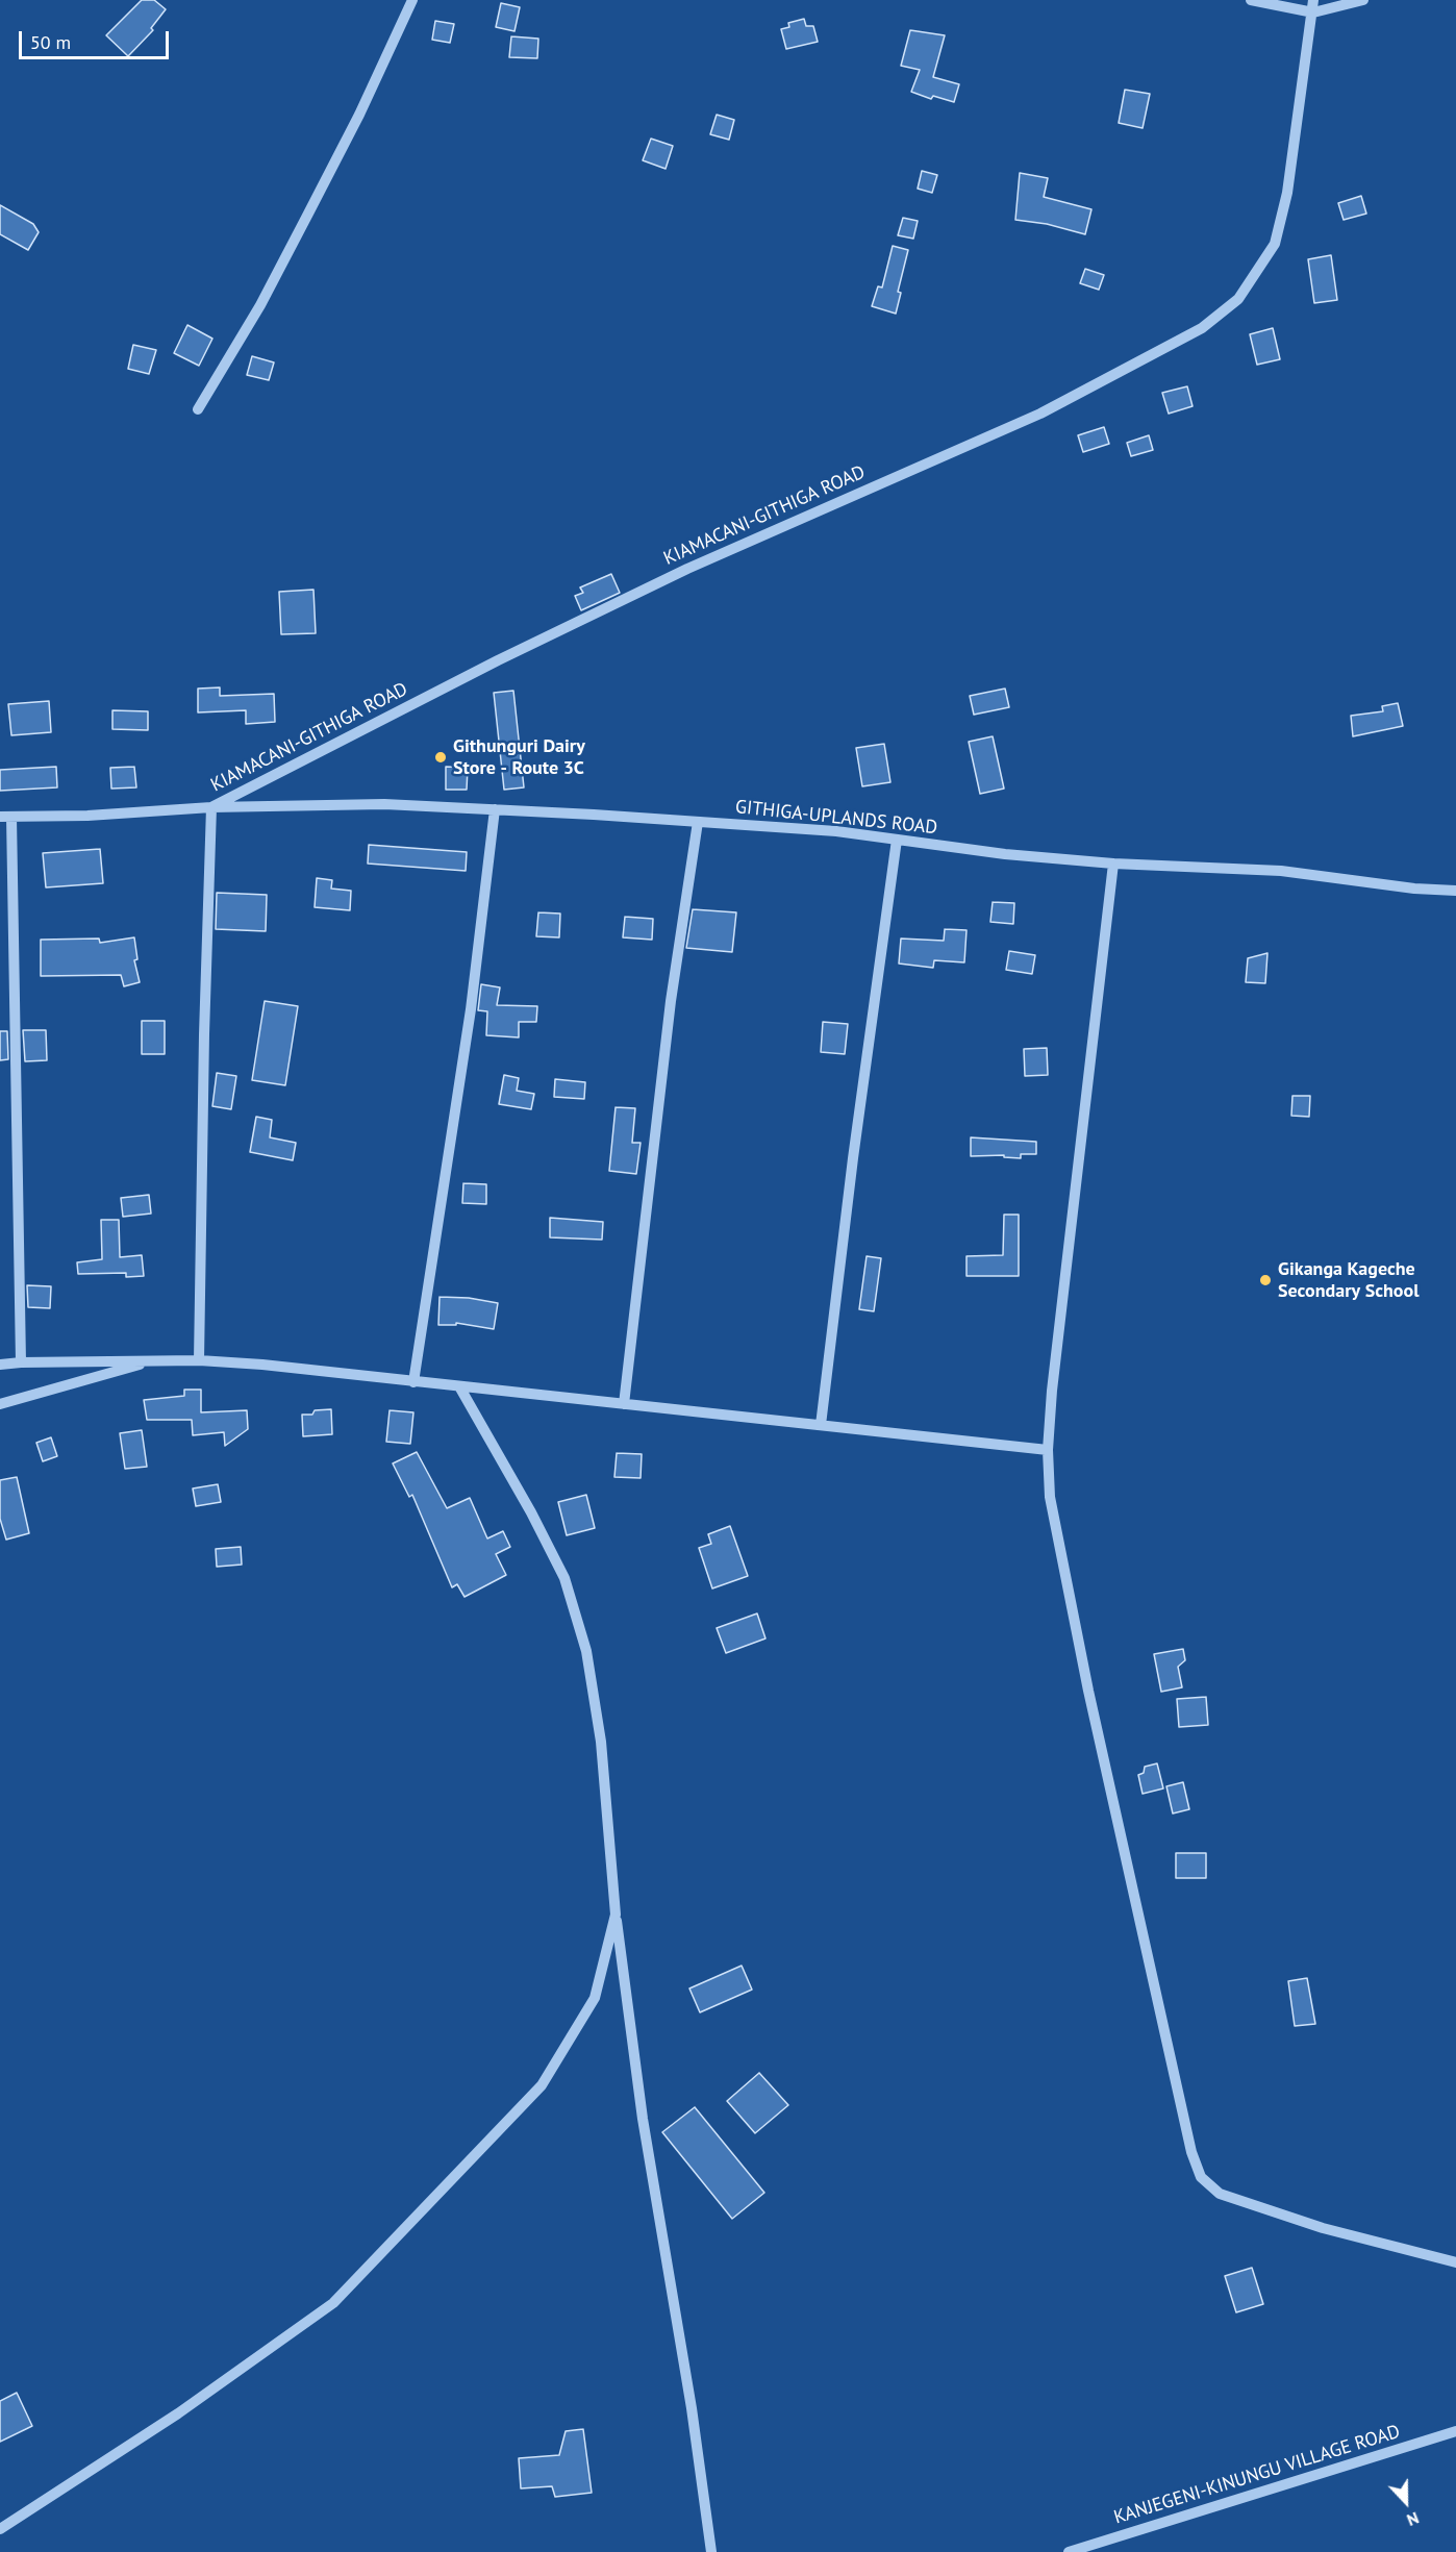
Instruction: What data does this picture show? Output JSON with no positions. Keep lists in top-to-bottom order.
{
  "streets": {
    "street": ["KIAMACANI-GITHIGA ROAD", "GITHIGA-UPLANDS ROAD", "KANJEGENI-KINUNGU VILLAGE ROAD"]
  },
  "crossings": [
    ["KIAMACANI-GITHIGA ROAD", "GITHIGA-UPLANDS ROAD"]
  ],
  "places": ["Githunguri Dairy Store - Route 3C", "Gikanga Kageche Secondary School"],
  "scale_bar": "50 m",
  "north": "bottom"
}
